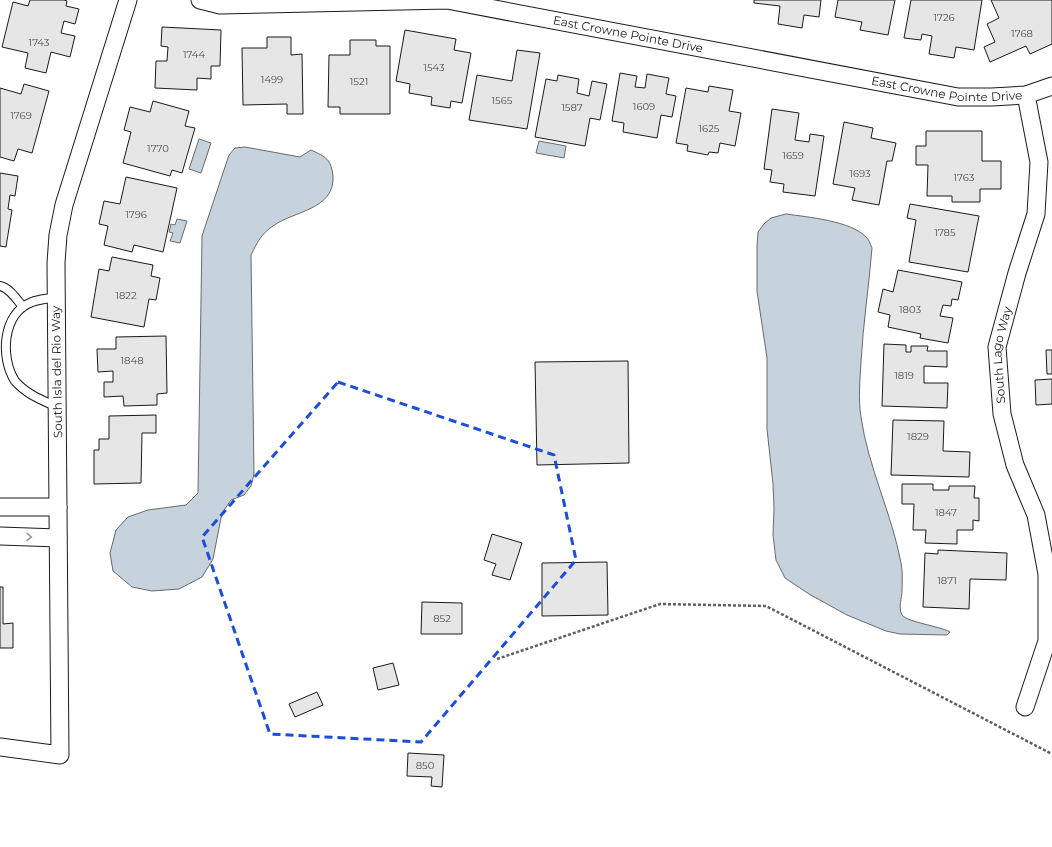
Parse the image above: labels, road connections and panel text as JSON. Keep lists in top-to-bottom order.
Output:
{
  "streets": {
    "street": ["East Crowne Pointe Drive", "South Lago Way", "South Isla del Rio Way"]
  },
  "crossings": [
    ["East Crowne Pointe Drive", "South Lago Way"]
  ],
  "house_numbers": [
    "1726",
    "1768",
    "1743",
    "1744",
    "1543",
    "1499",
    "1521",
    "1565",
    "1609",
    "1587",
    "1769",
    "1625",
    "1770",
    "1659",
    "1693",
    "1763",
    "1796",
    "1785",
    "1822",
    "1803",
    "1848",
    "1819",
    "1829",
    "1847",
    "1871",
    "852",
    "850"
  ]
}
